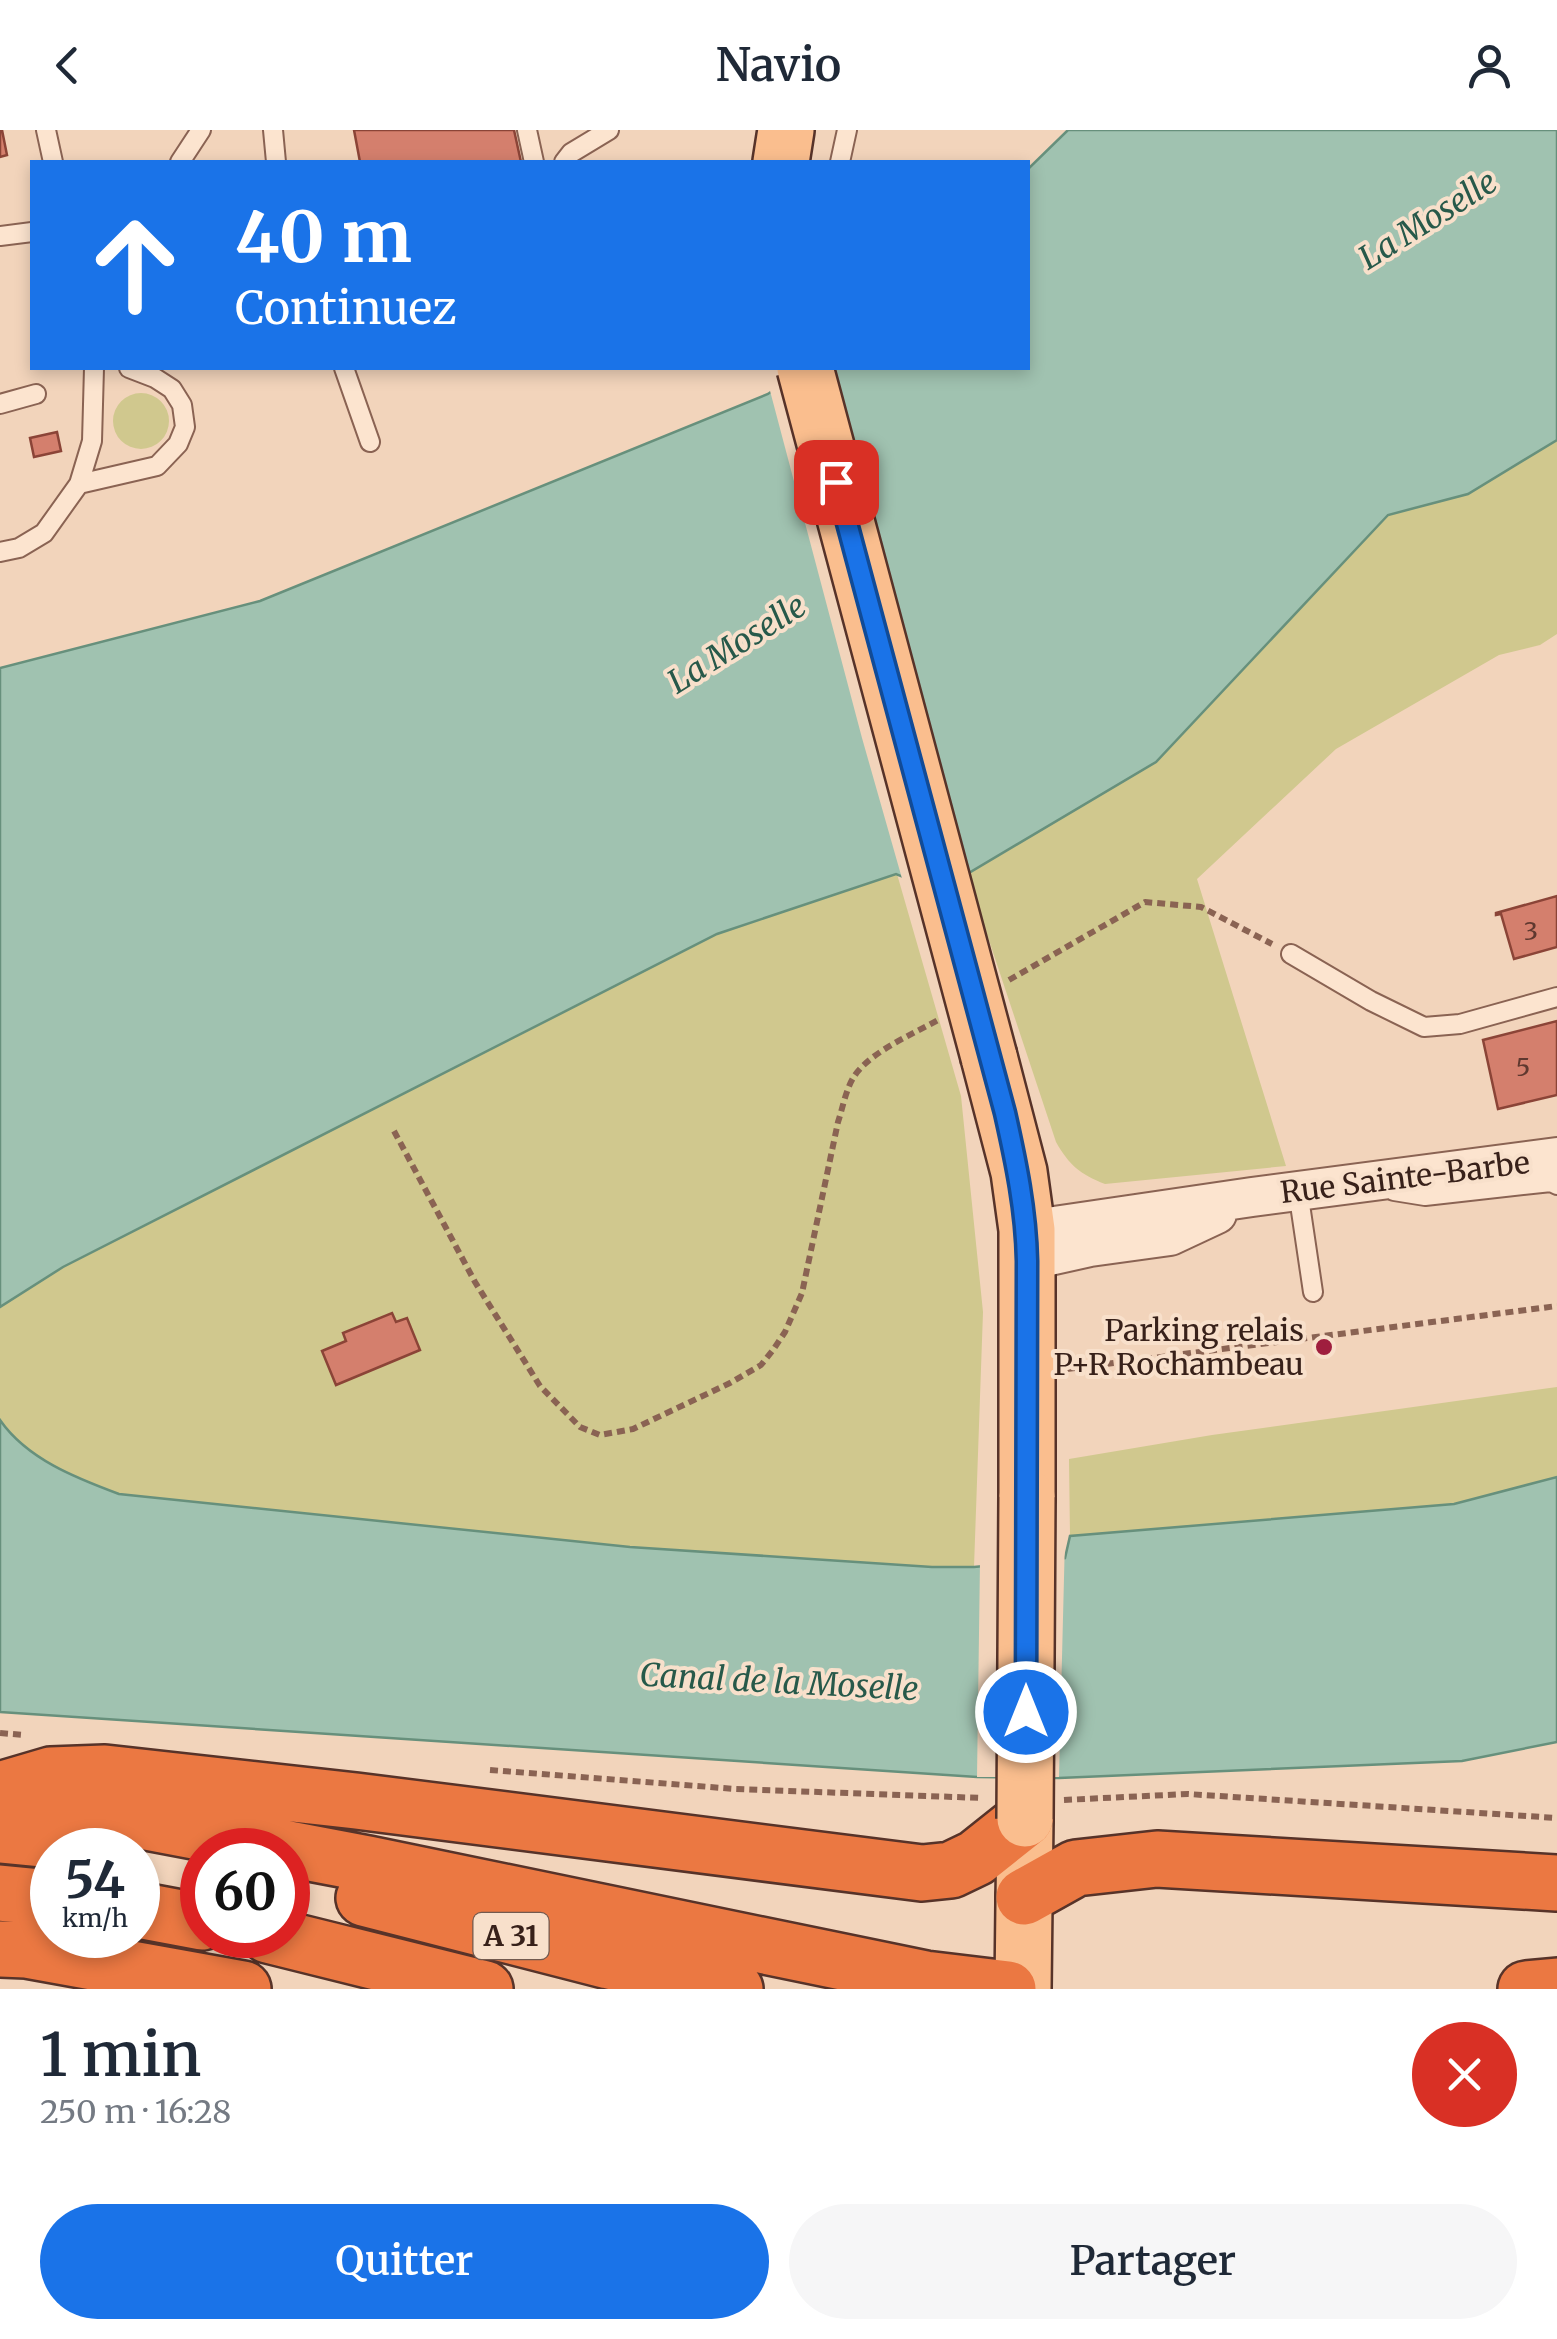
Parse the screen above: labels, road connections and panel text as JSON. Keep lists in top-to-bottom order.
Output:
{
  "streets": {
    "highway": ["A 31"],
    "street": ["Rue Sainte-Barbe"]
  },
  "water": ["La Moselle", "Canal de la Moselle"],
  "places": ["Parking relais P+R Rochambeau"],
  "house_numbers": ["3", "5"],
  "page": {
    "header": "Navio",
    "turn": ["40 m", "Continuez"],
    "speed": "54 km/h",
    "limit": "60",
    "heading": ["1 min", "250 m · 16:28"],
    "buttons": ["Quitter", "Partager"]
  }
}
